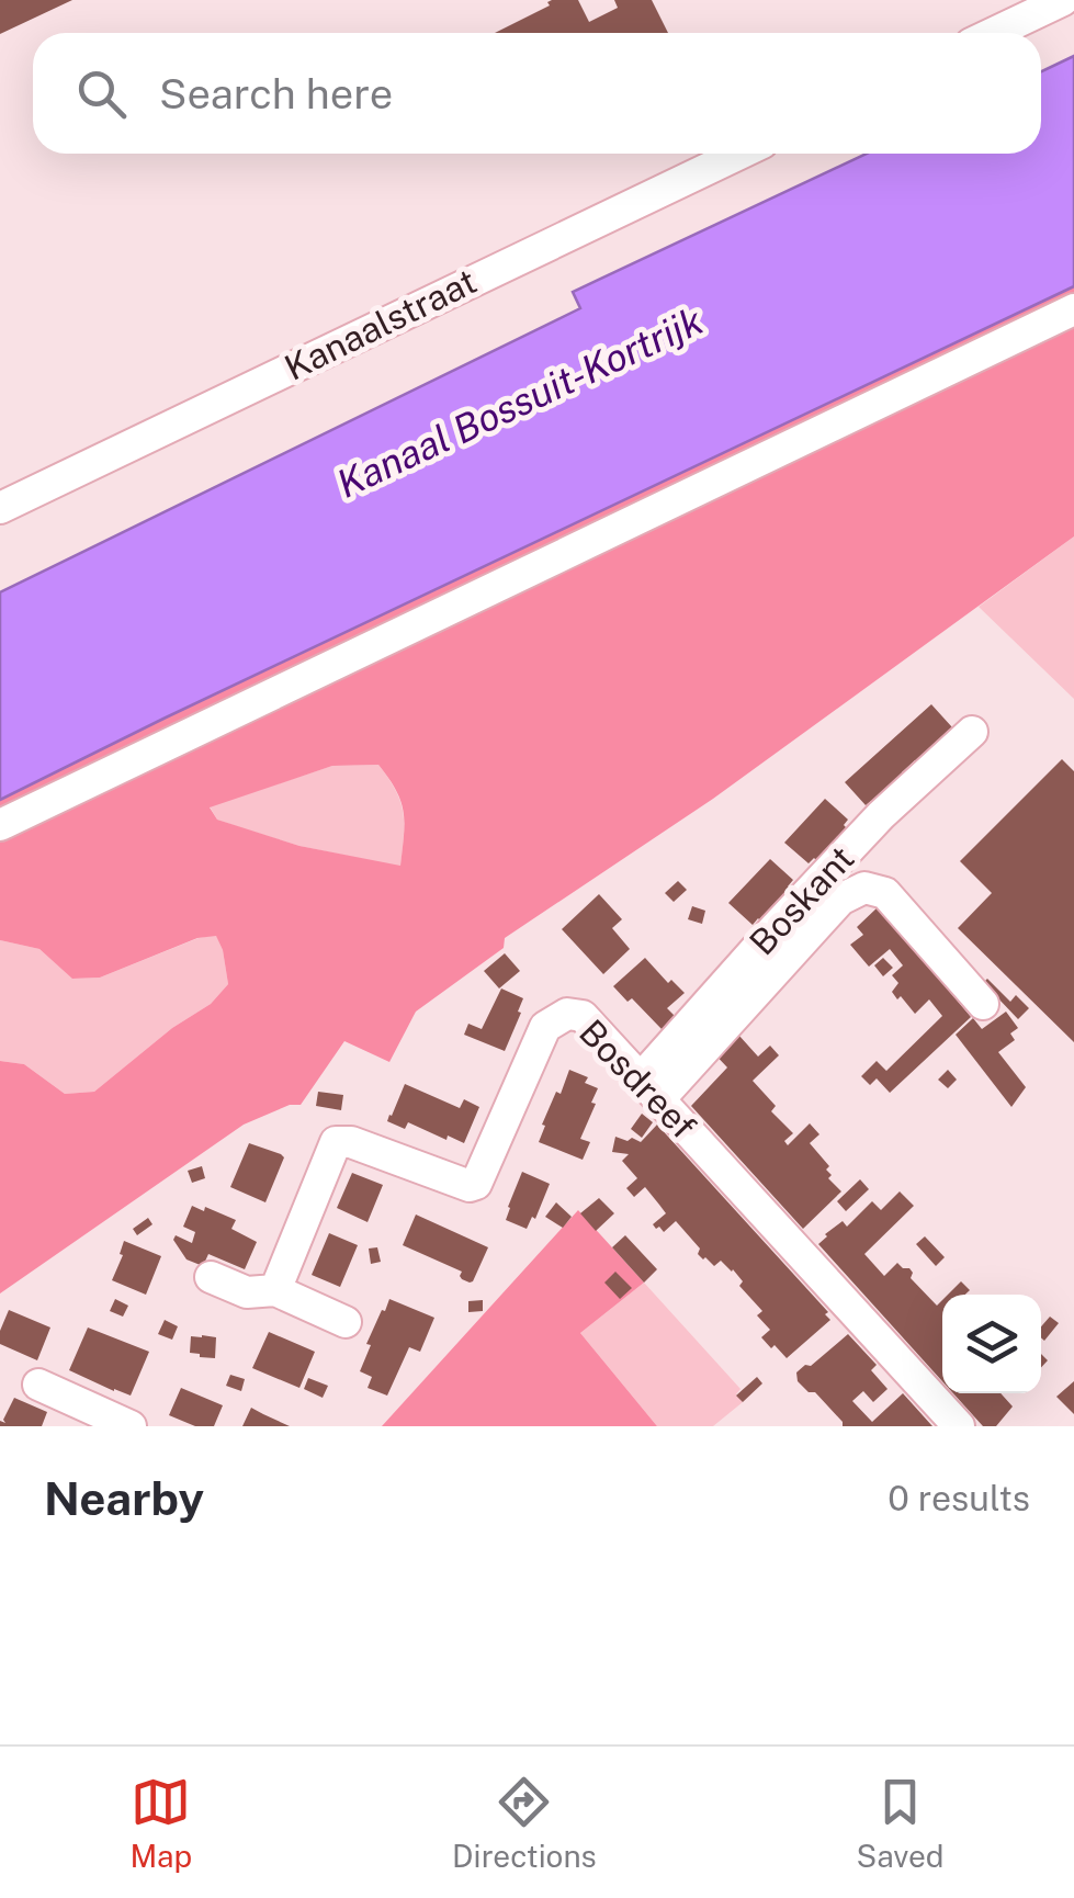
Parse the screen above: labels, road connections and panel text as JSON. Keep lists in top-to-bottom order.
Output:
{
  "streets": {
    "street": ["Kanaalstraat", "Boskant", "Bosdreef"]
  },
  "crossings": [
    ["Boskant", "Bosdreef"]
  ],
  "water": ["Kanaal Bossuit-Kortrijk"],
  "page": {
    "search": "Search here",
    "heading": ["Nearby", "0 results"],
    "nav": ["Map", "Directions", "Saved"]
  }
}
